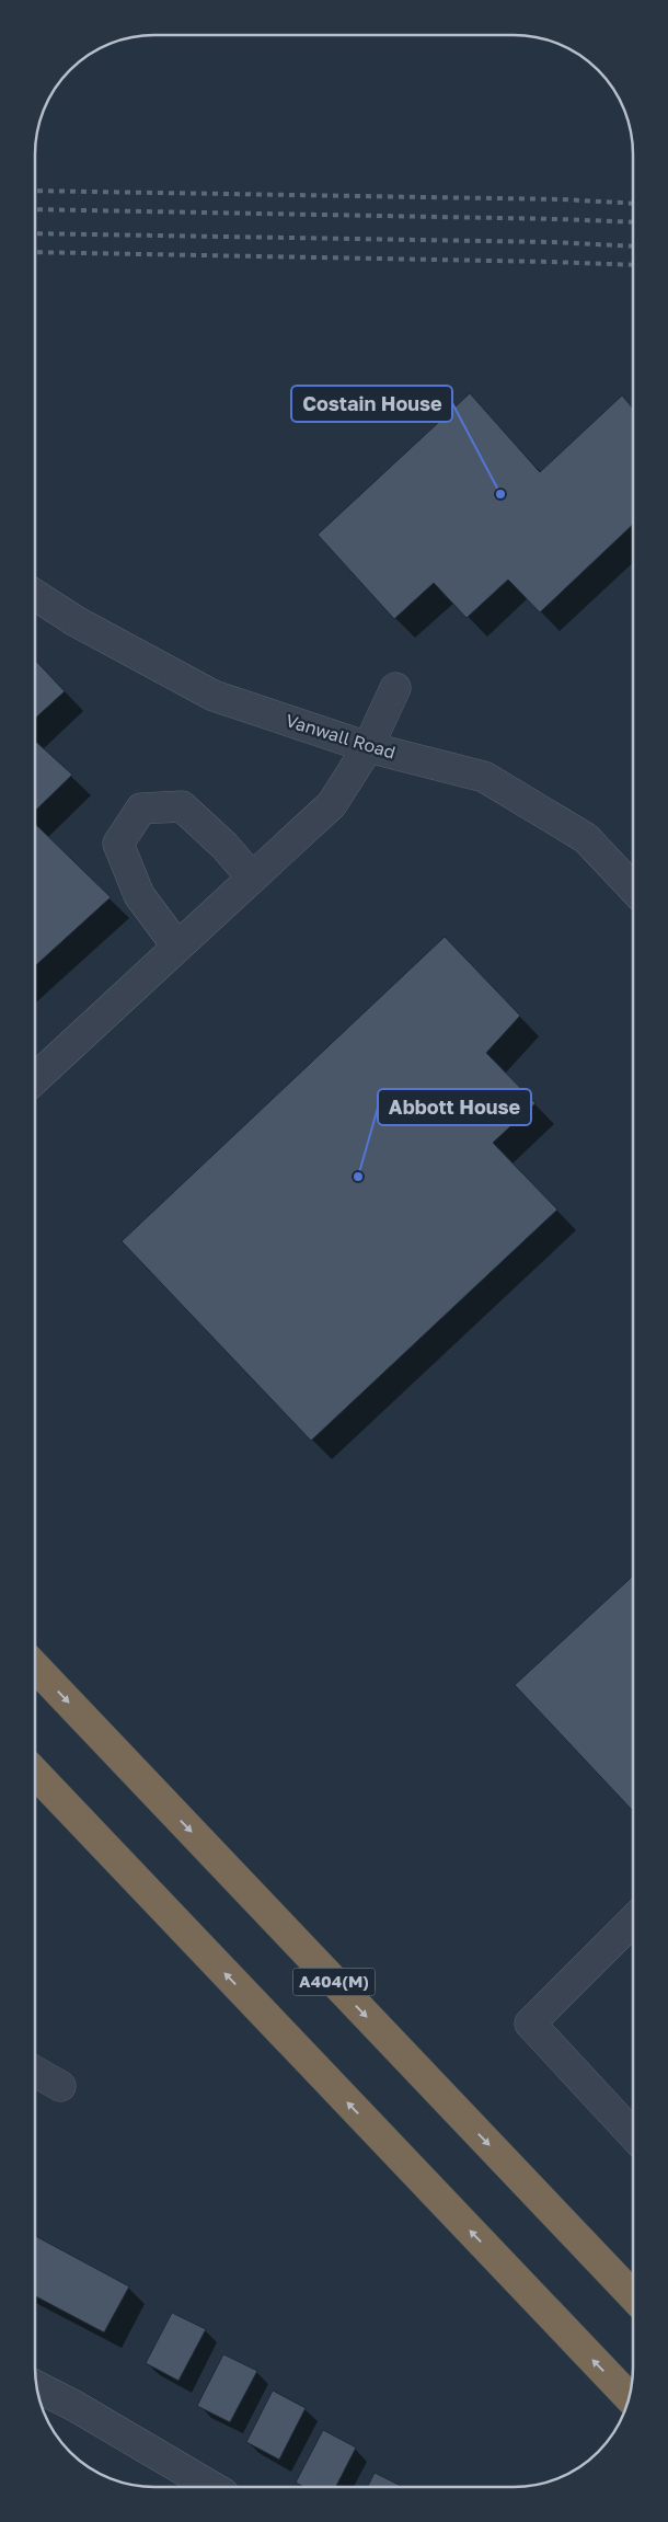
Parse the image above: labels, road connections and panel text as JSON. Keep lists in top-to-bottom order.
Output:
{
  "streets": {
    "highway": ["A404(M)"],
    "street": ["Vanwall Road"]
  },
  "places": ["Costain House", "Abbott House"]
}
